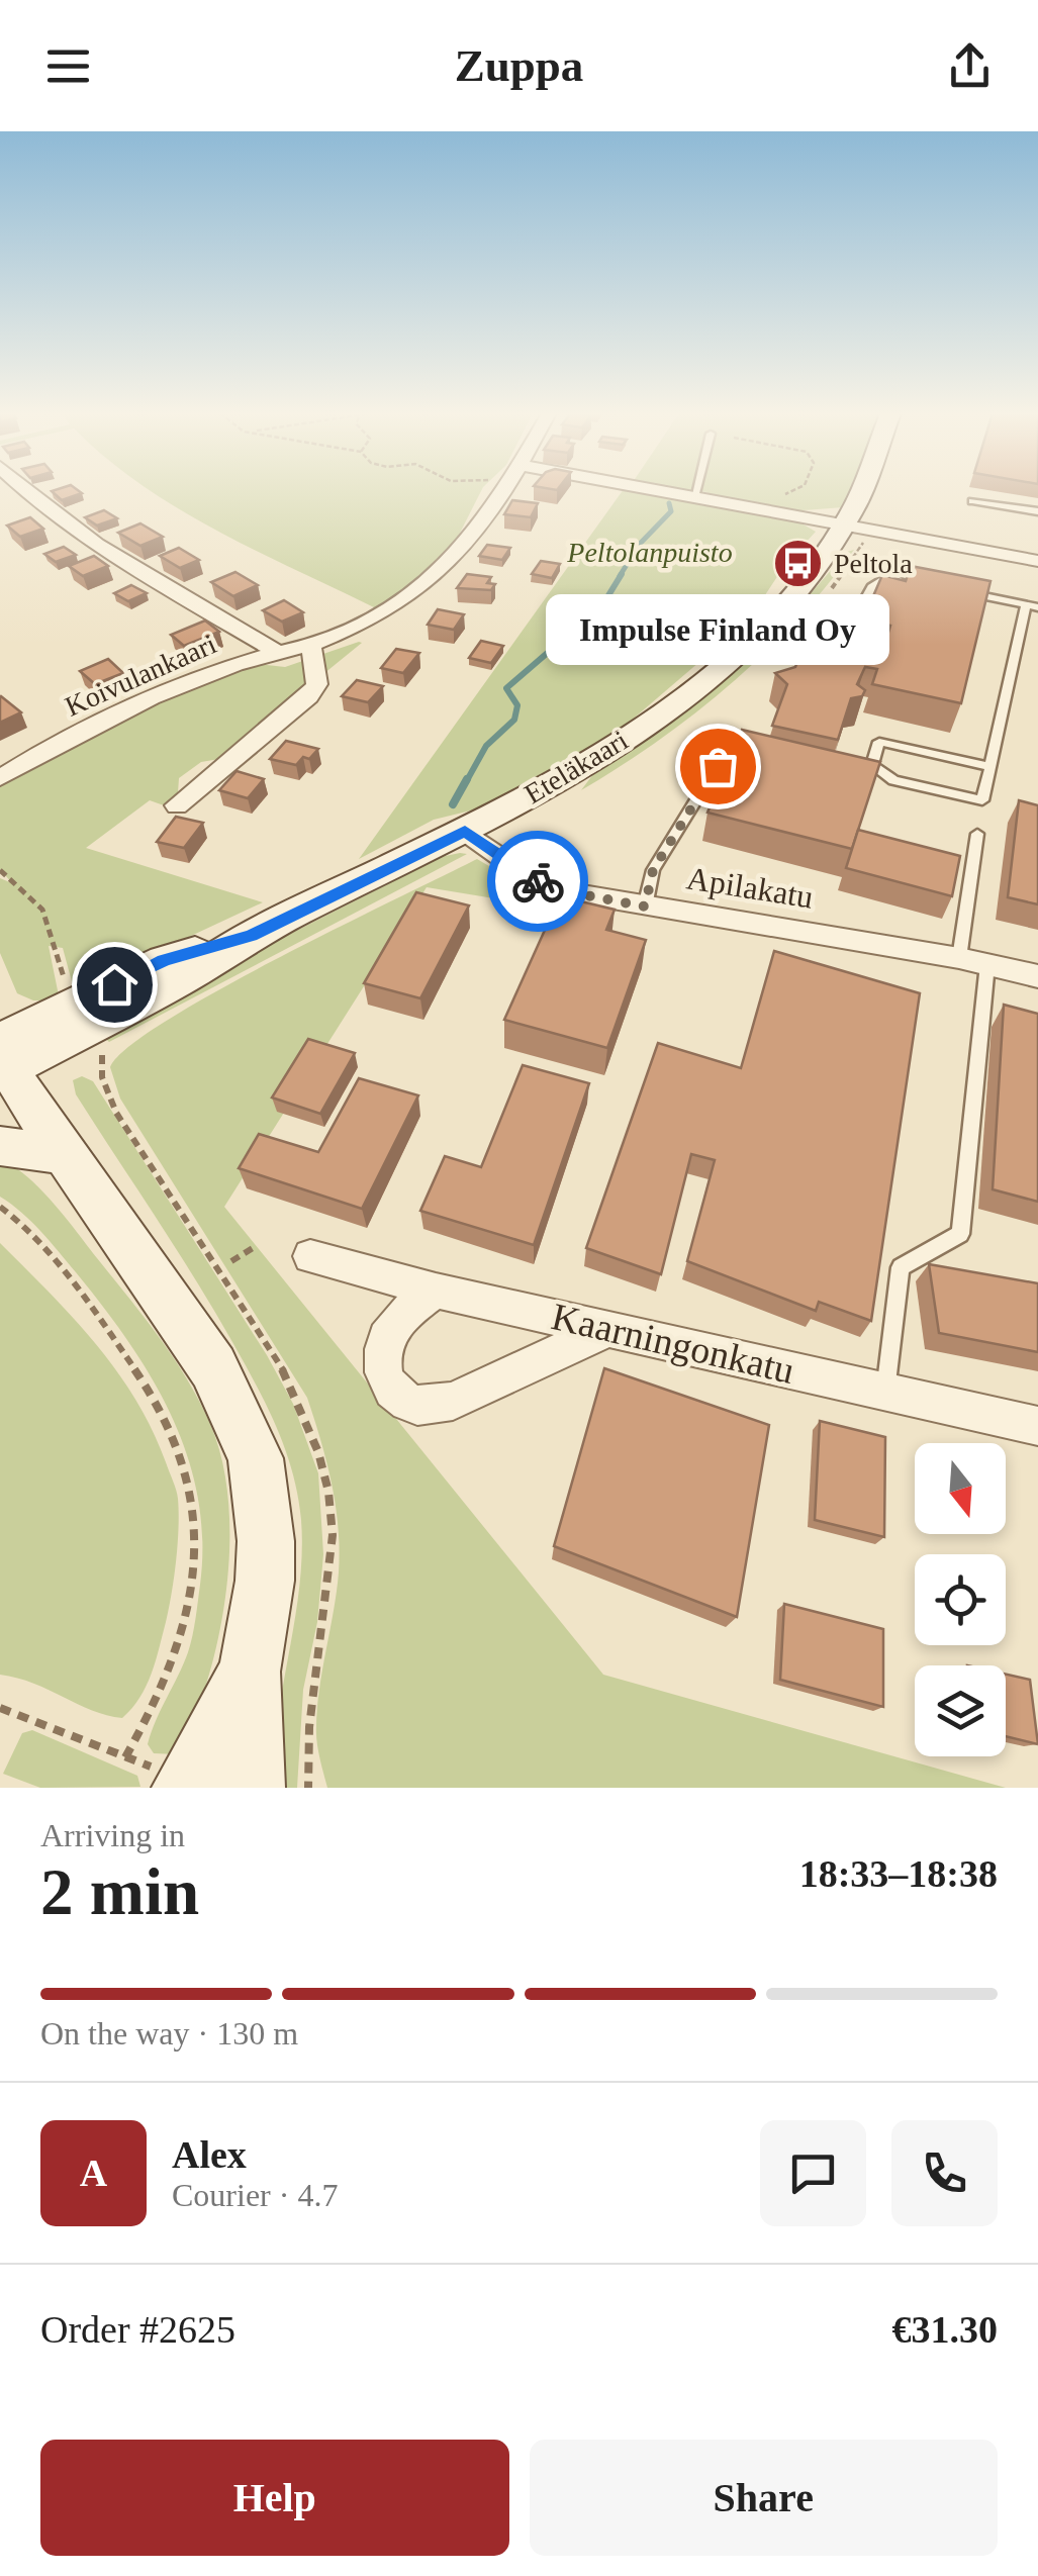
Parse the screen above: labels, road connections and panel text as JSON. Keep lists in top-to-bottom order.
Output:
{
  "streets": {
    "main road": ["Eteläkaari"],
    "street": ["Koivulankaari", "Apilakatu", "Kaarningonkatu"]
  },
  "crossings": [
    ["Eteläkaari", "Apilakatu"]
  ],
  "parks": ["Peltolanpuisto"],
  "places": {
    "bus stop": ["Peltola"],
    "other": ["Impulse Finland Oy"]
  },
  "north": "bottom",
  "page": {
    "header": "Zuppa",
    "bubble": "Impulse Finland Oy",
    "heading": ["2 min", "Arriving in", "18:33–18:38"],
    "panel": [
      "Alex",
      "Courier · 4.7",
      "Order #2625",
      "€31.30"
    ],
    "bar": "On the way · 130 m",
    "round": "A",
    "buttons": ["Help", "Share"]
  }
}
